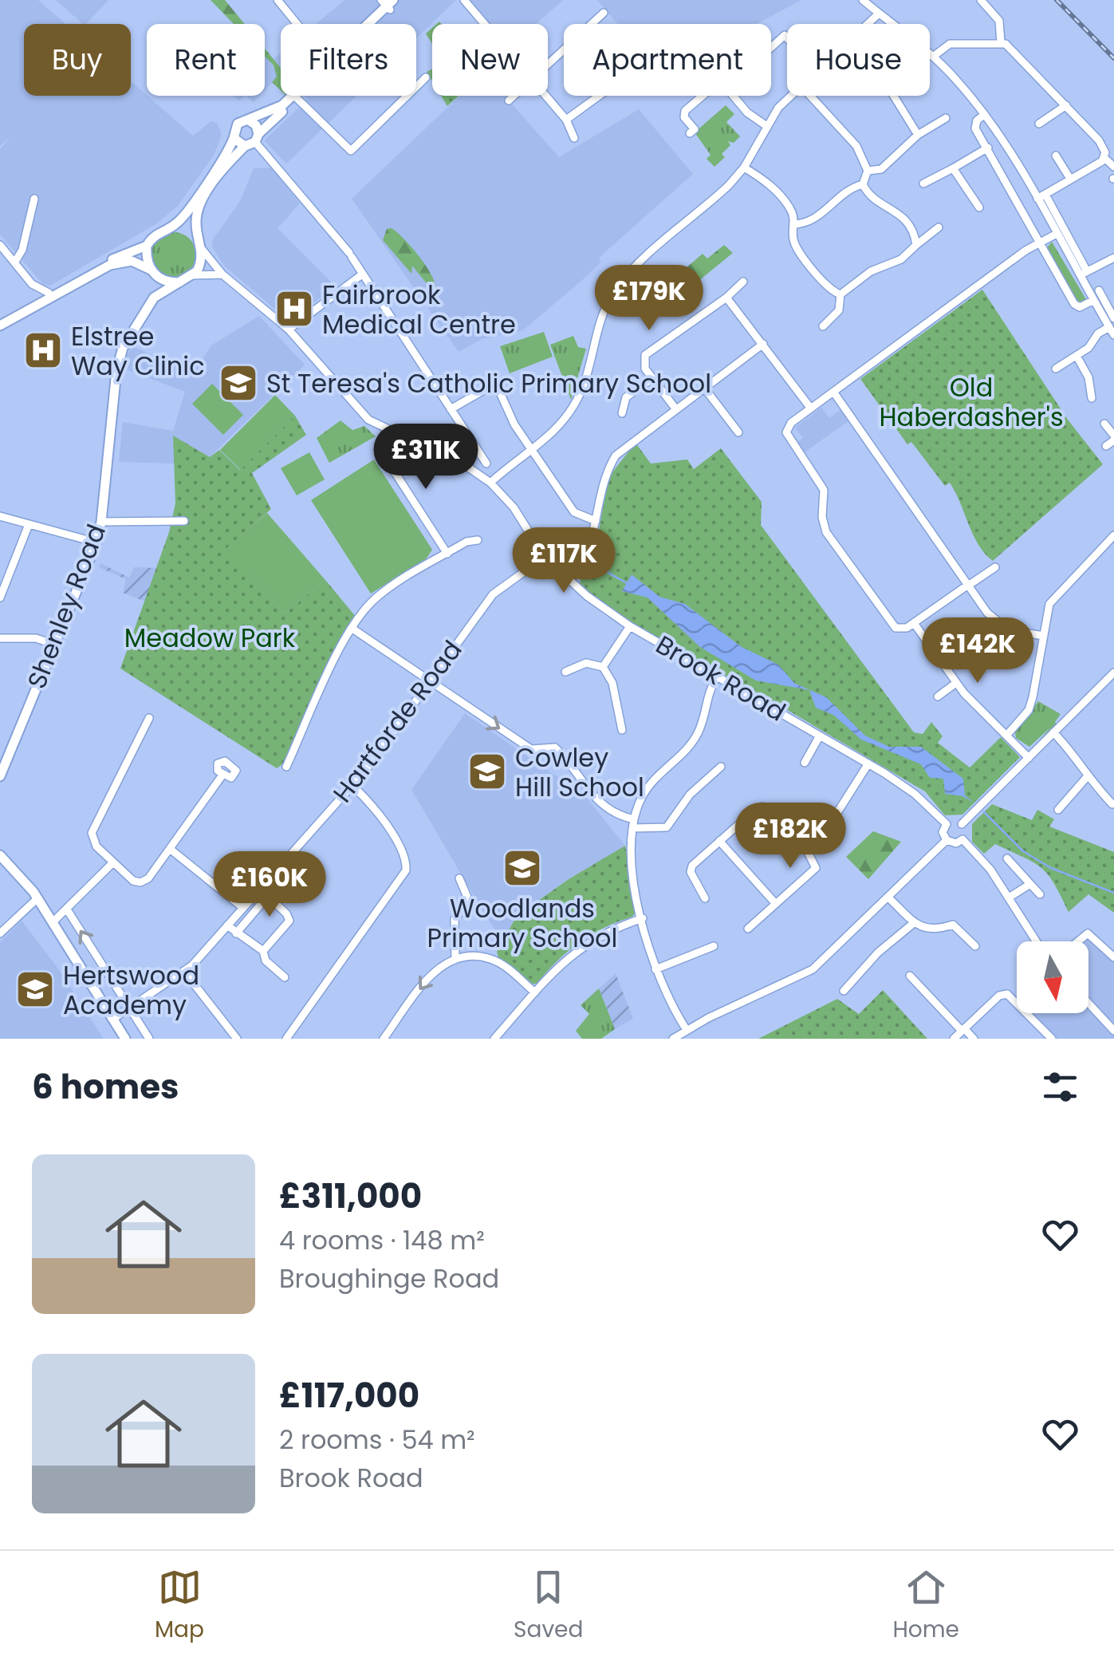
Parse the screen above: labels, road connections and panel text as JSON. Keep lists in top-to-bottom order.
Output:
{
  "streets": {
    "main road": ["Shenley Road"],
    "street": ["Brook Road", "Hartforde Road"]
  },
  "crossings": [
    ["Shenley Road", "Brook Road"],
    ["Brook Road", "Hartforde Road"]
  ],
  "parks": ["Old Haberdasher's", "Meadow Park"],
  "places": {
    "hospital": ["Fairbrook Medical Centre", "Elstree Way Clinic"],
    "school or university": [
      "St Teresa's Catholic Primary School",
      "Cowley Hill School",
      "Woodlands Primary School",
      "Hertswood Academy"
    ]
  },
  "north": "bottom",
  "page": {
    "chip": [
      "Buy",
      "Rent",
      "Filters",
      "New",
      "Apartment",
      "House"
    ],
    "price": [
      "£179K",
      "£311K",
      "£117K",
      "£142K",
      "£182K",
      "£160K"
    ],
    "heading": "6 homes",
    "list": [
      {
        "name": "£311,000",
        "note": "4 rooms · 148 m² · Broughinge Road"
      },
      {
        "name": "£117,000",
        "note": "2 rooms · 54 m² · Brook Road"
      }
    ],
    "tabs": ["Map", "Saved", "Home"]
  }
}
